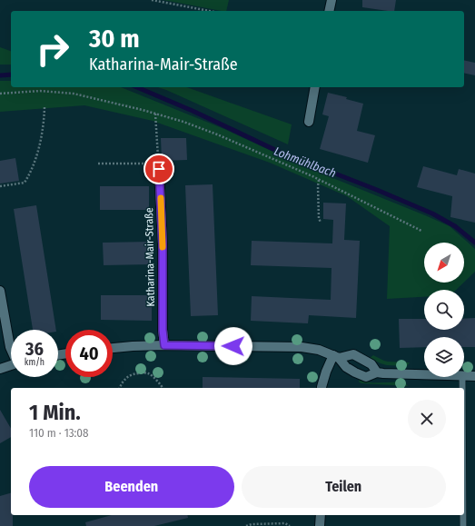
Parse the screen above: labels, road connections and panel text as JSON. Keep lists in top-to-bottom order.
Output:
{
  "streets": {
    "street": ["Katharina-Mair-Straße"]
  },
  "water": ["Lohmühlbach"],
  "north": "bottom left",
  "page": {
    "turn": ["30 m", "Katharina-Mair-Straße"],
    "speed": "36 km/h",
    "limit": "40",
    "heading": ["1 Min.", "110 m · 13:08"],
    "buttons": ["Beenden", "Teilen"]
  }
}
